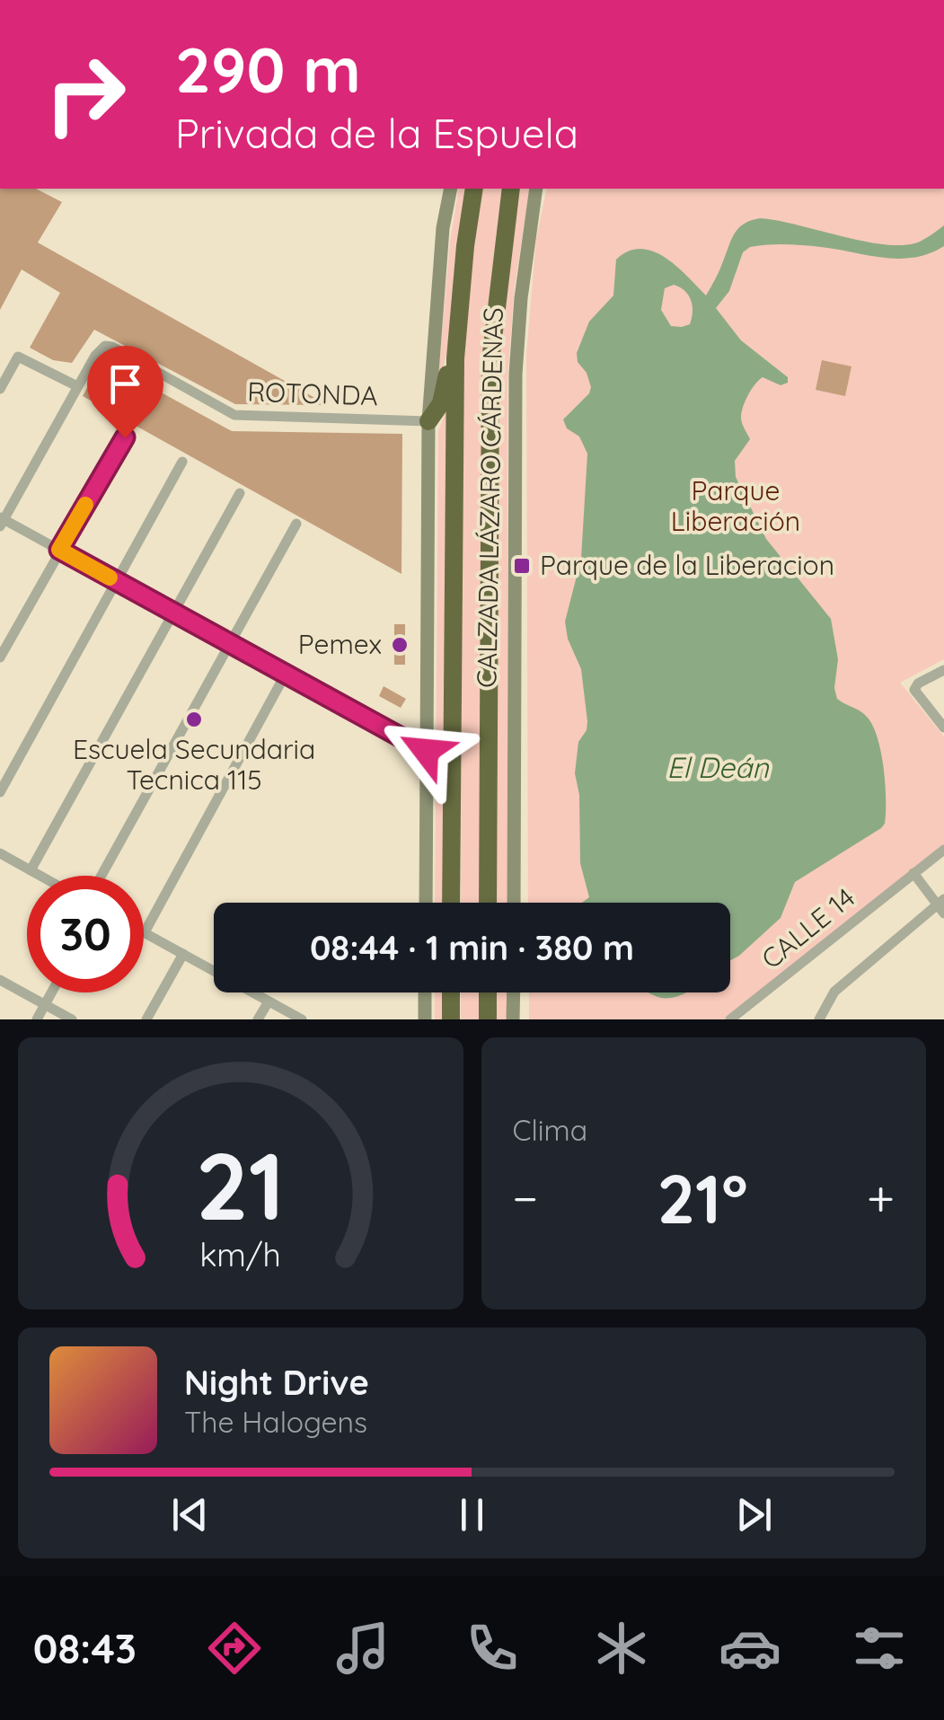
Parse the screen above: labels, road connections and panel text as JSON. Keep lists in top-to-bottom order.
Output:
{
  "streets": {
    "highway": ["CALZADA LÁZARO CÁRDENAS"],
    "street": ["ROTONDA", "CALLE 14"]
  },
  "water": ["El Deán"],
  "parks": ["Parque Liberación"],
  "places": {
    "transit": ["Parque de la Liberacion"],
    "other": ["Pemex", "Escuela Secundaria Tecnica 115"]
  },
  "page": {
    "turn": ["290 m", "Privada de la Espuela"],
    "limit": "30",
    "trip": "08:44 · 1 min · 380 m",
    "tile": "Clima",
    "heat": ["−", "21°", "+"],
    "song": ["Night Drive", "The Halogens"],
    "tabs": "08:43",
    "gauge": ["21", "km/h"]
  }
}
